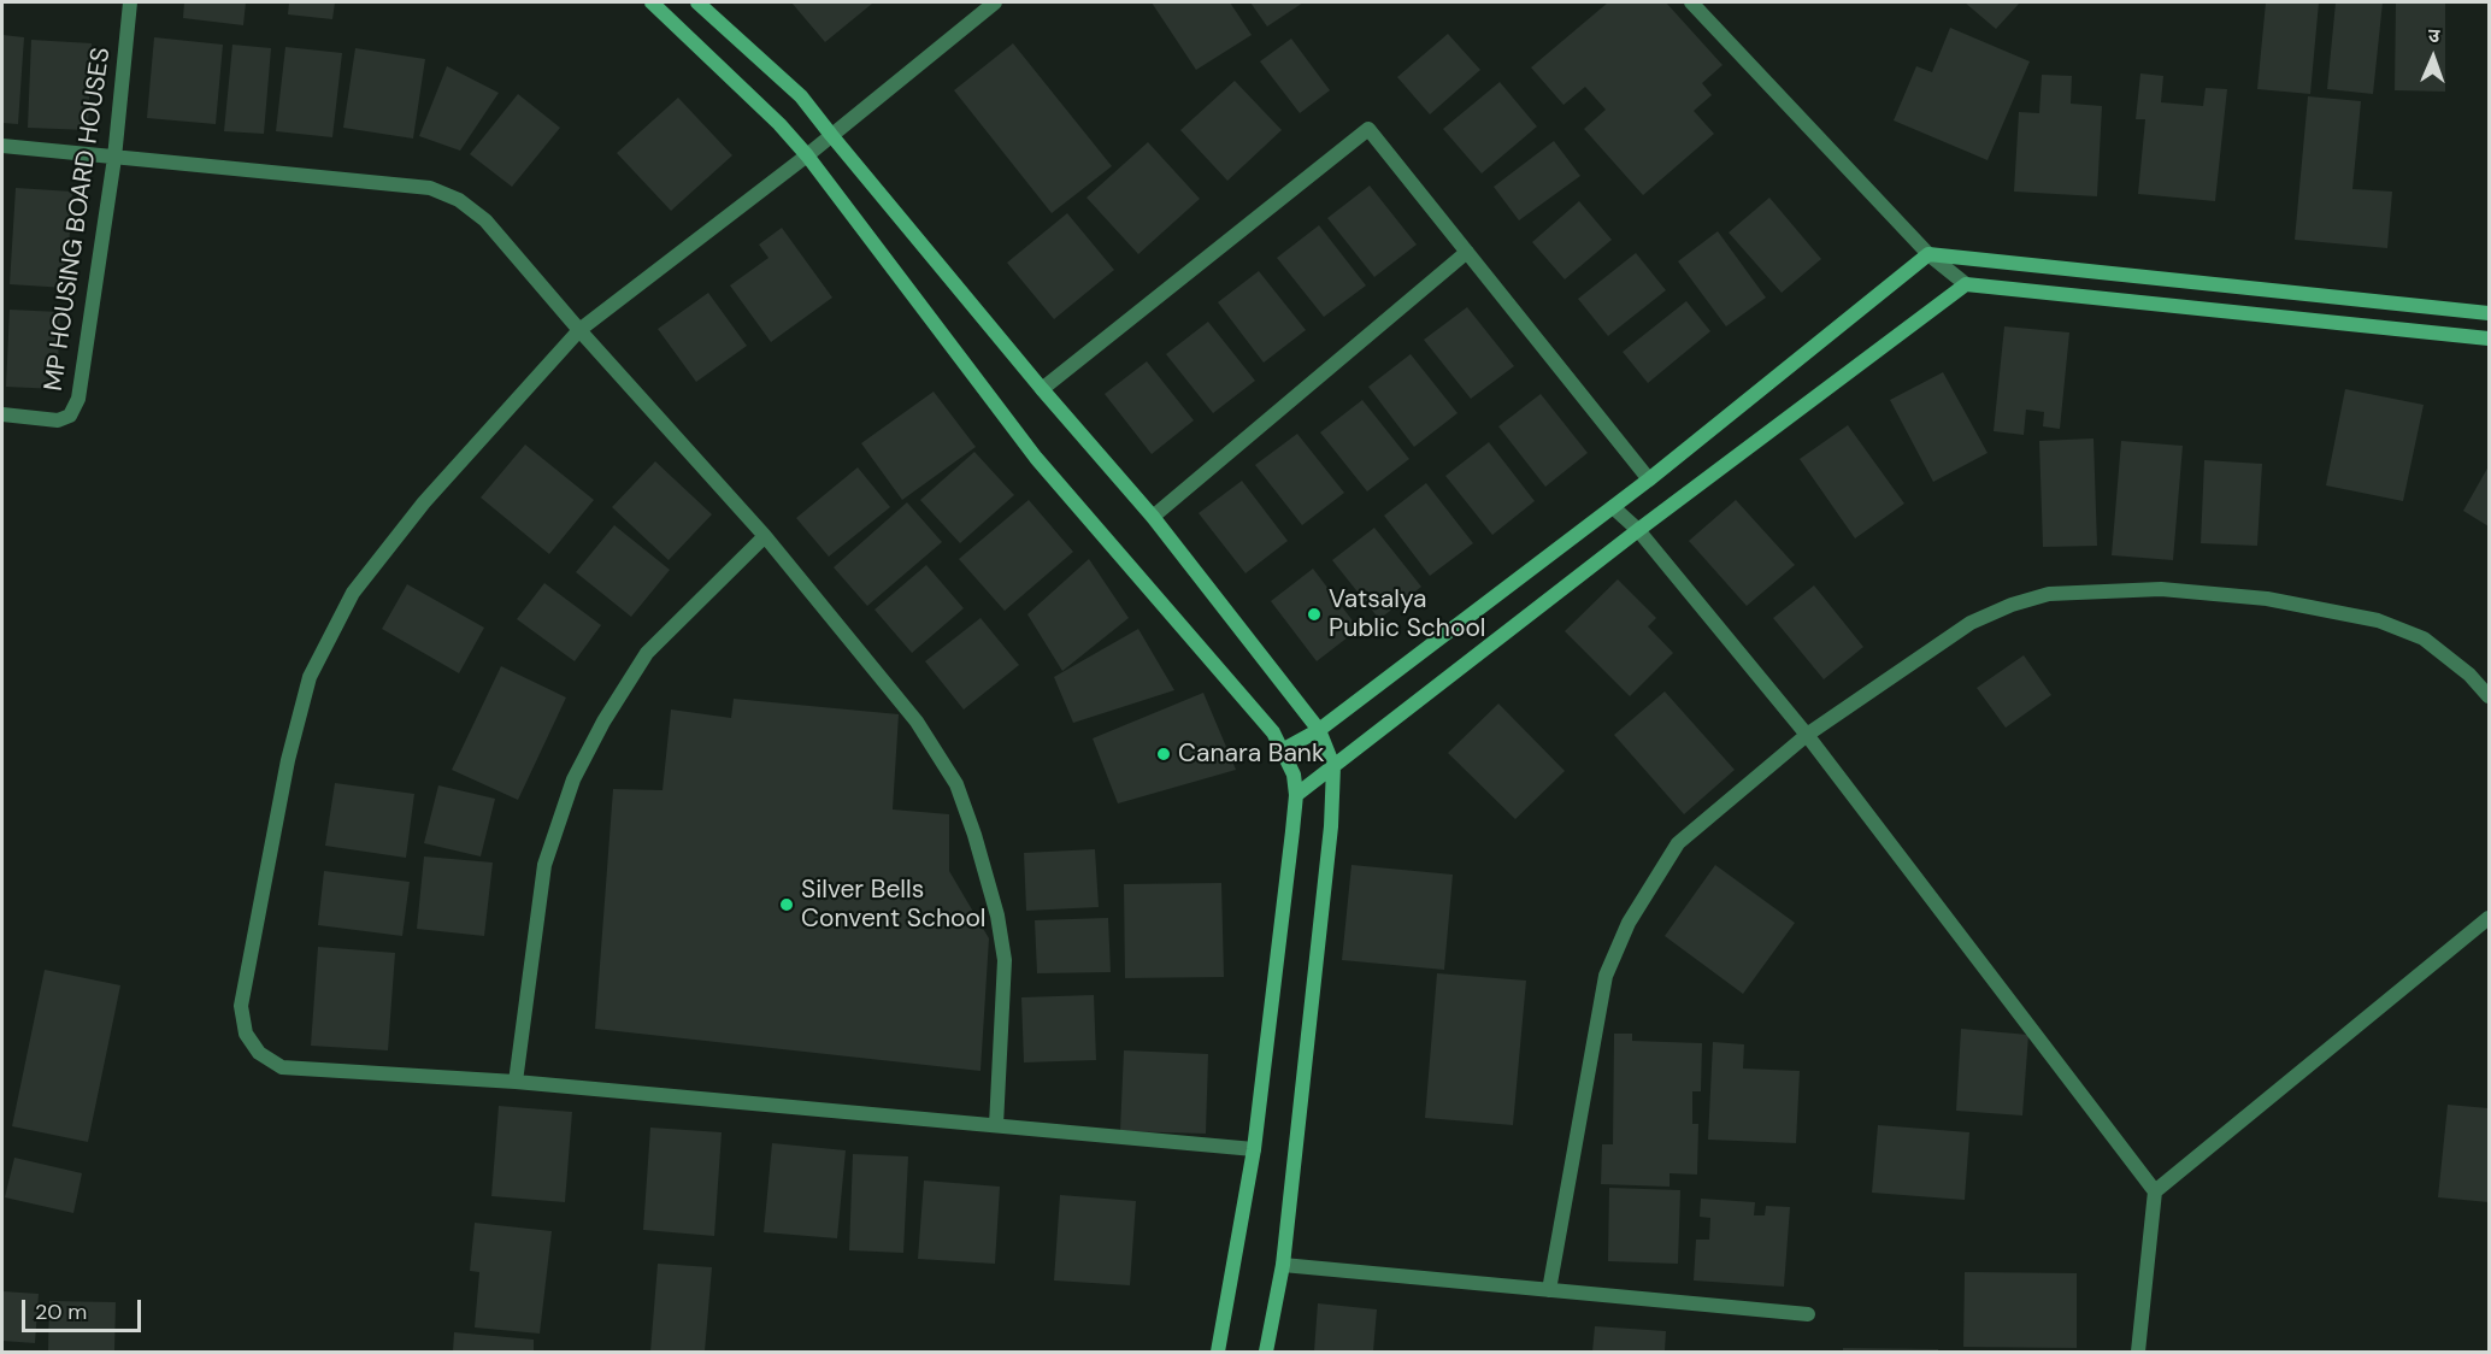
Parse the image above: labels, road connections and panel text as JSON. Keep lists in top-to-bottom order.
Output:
{
  "streets": {
    "street": ["MP HOUSING BOARD HOUSES"]
  },
  "places": ["Vatsalya Public School", "Canara Bank", "Silver Bells Convent School"],
  "scale_bar": "20 m",
  "north": "top"
}
